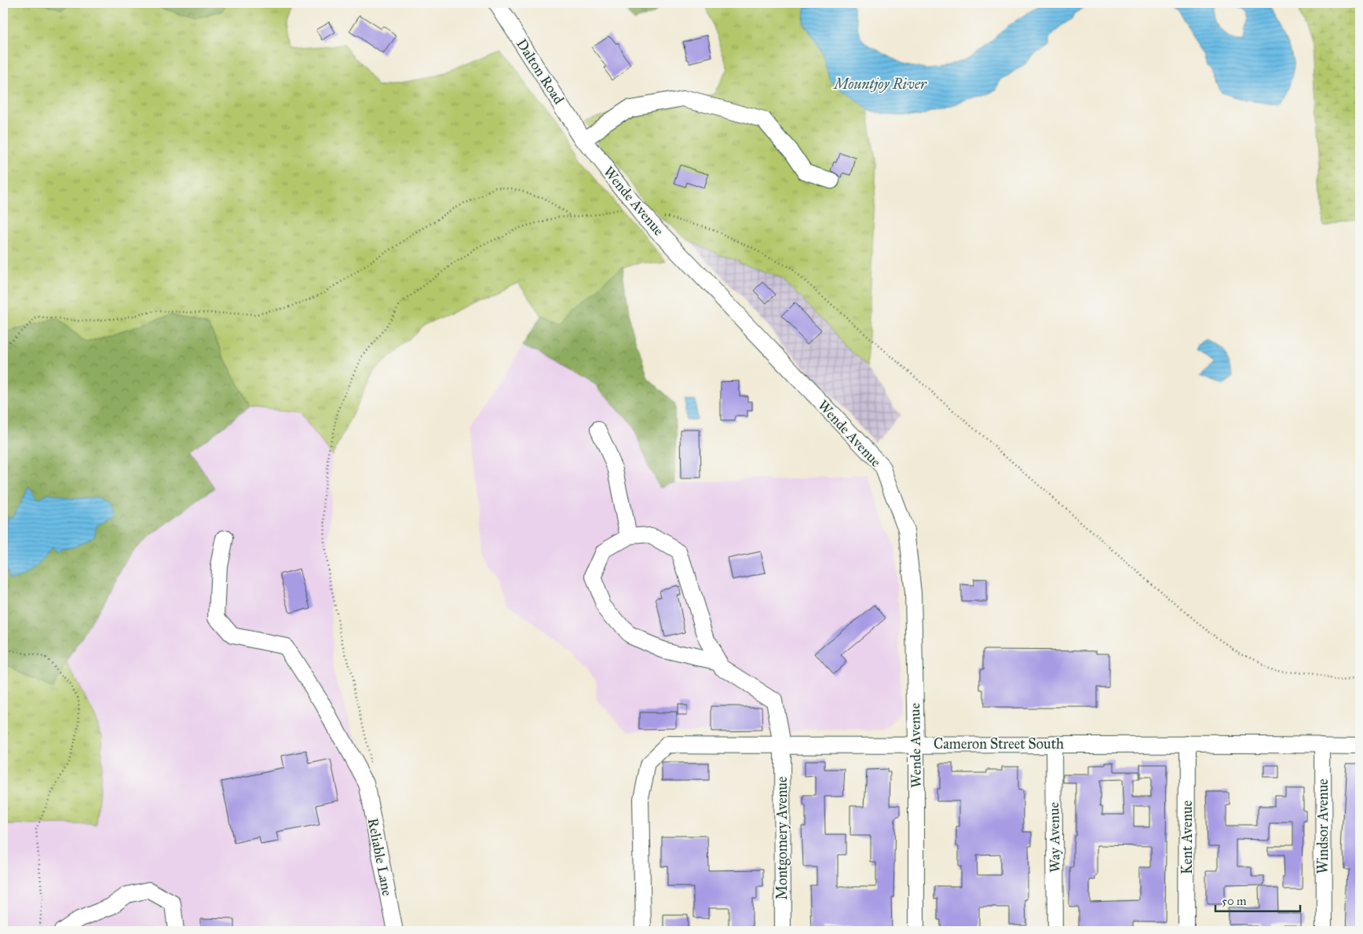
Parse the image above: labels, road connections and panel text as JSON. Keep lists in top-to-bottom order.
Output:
{
  "streets": {
    "street": [
      "Dalton Road",
      "Wende Avenue",
      "Cameron Street South",
      "Windsor Avenue",
      "Way Avenue",
      "Kent Avenue",
      "Montgomery Avenue",
      "Reliable Lane"
    ]
  },
  "crossings": [
    ["Dalton Road", "Wende Avenue"],
    ["Wende Avenue", "Cameron Street South"],
    ["Cameron Street South", "Windsor Avenue"],
    ["Cameron Street South", "Way Avenue"],
    ["Cameron Street South", "Kent Avenue"],
    ["Cameron Street South", "Montgomery Avenue"]
  ],
  "water": ["Mountjoy River"],
  "scale_bar": "50 m"
}
